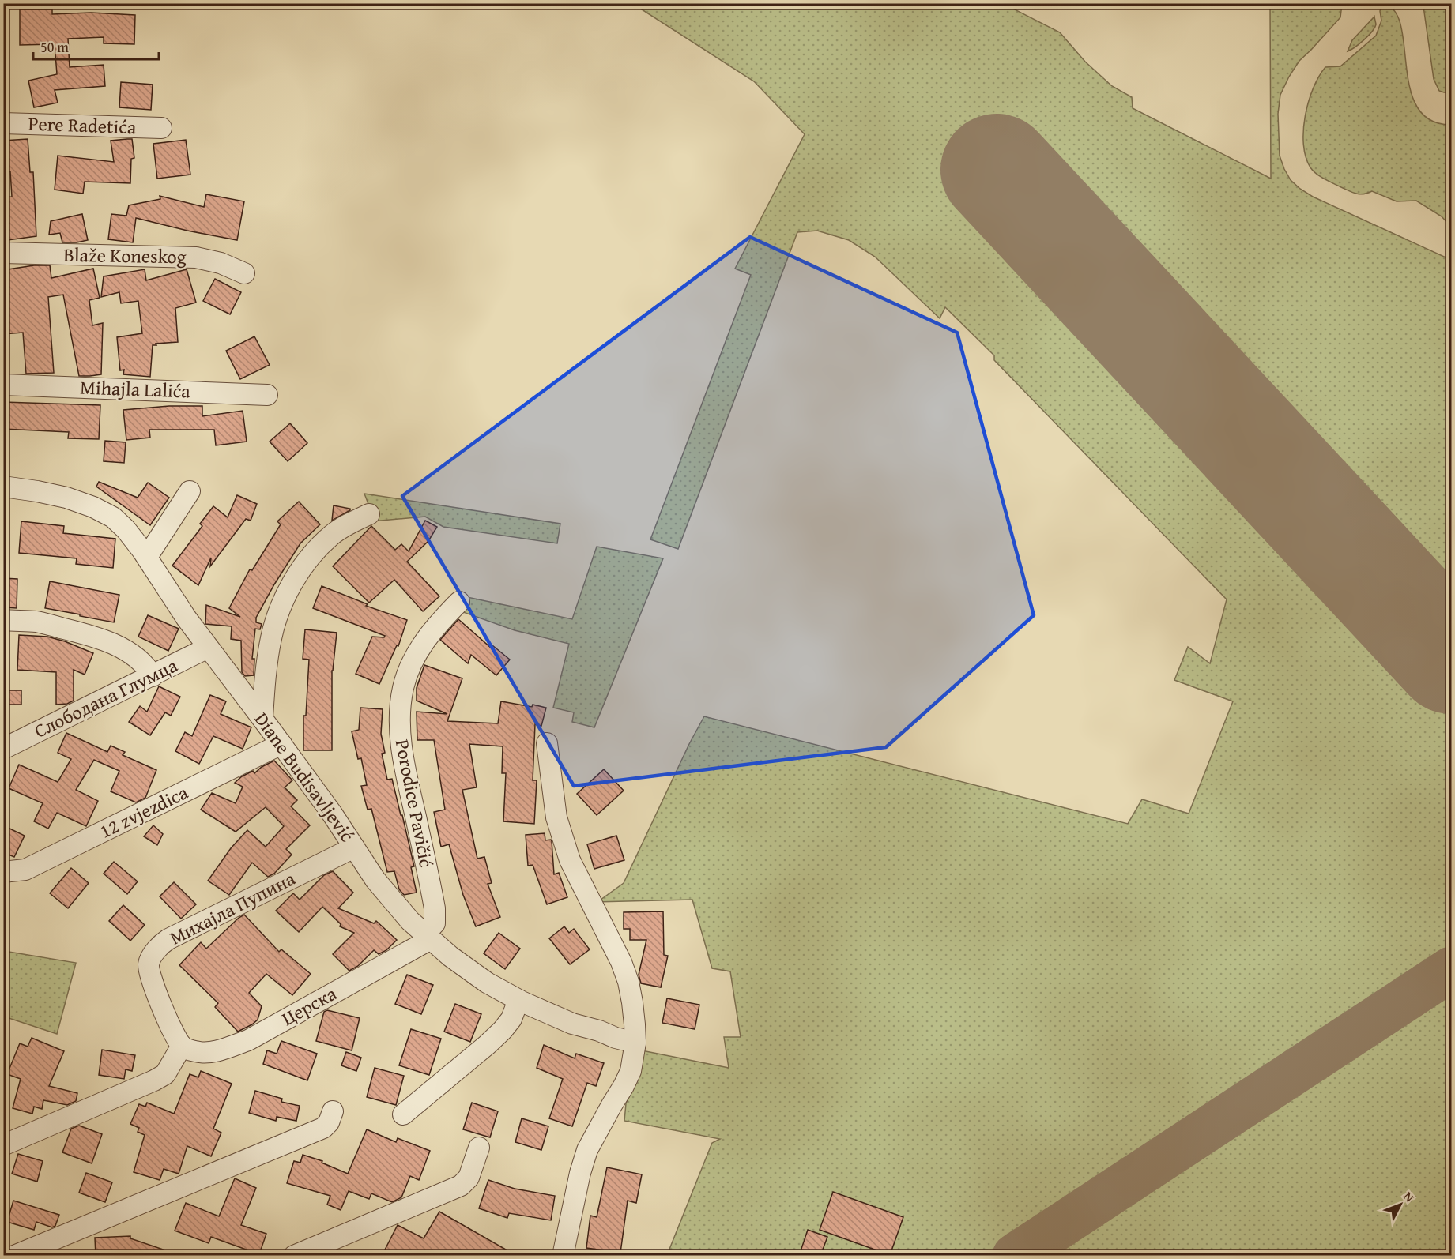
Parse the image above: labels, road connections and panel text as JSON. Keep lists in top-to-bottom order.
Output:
{
  "streets": {
    "street": [
      "Pere Radetića",
      "Blaže Koneskog",
      "Mihajla Lalića",
      "Слободана Глумца",
      "Diane Budisavljević",
      "Porodice Pavičić",
      "12 zvjezdica",
      "Михајла Пупина",
      "Церска"
    ]
  },
  "crossings": [
    ["Слободана Глумца", "Diane Budisavljević"],
    ["Diane Budisavljević", "Porodice Pavičić"],
    ["Diane Budisavljević", "12 zvjezdica"],
    ["Diane Budisavljević", "Михајла Пупина"],
    ["Diane Budisavljević", "Церска"],
    ["Porodice Pavičić", "Церска"],
    ["Михајла Пупина", "Церска"]
  ],
  "scale_bar": "50 m",
  "north": "top right"
}
